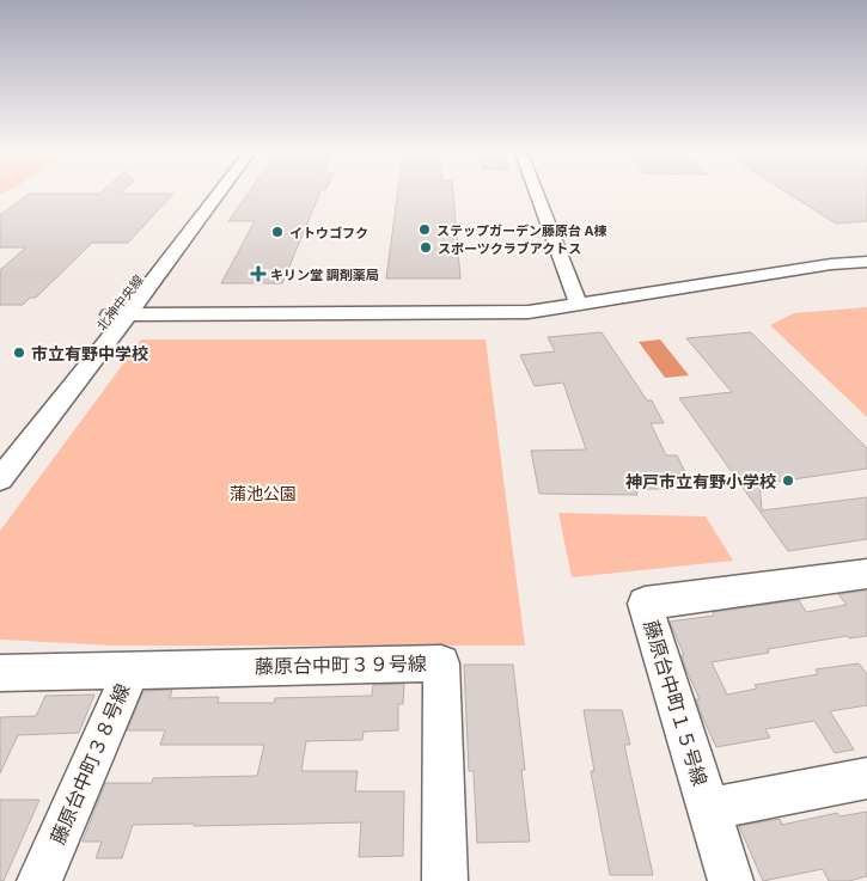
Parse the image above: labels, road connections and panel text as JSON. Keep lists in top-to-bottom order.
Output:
{
  "streets": {
    "street": [
      "北神中央線",
      "藤原台中町３９号線",
      "藤原台中町１５号線",
      "藤原台中町３８号線"
    ]
  },
  "crossings": [
    ["藤原台中町３９号線", "藤原台中町３８号線"]
  ],
  "parks": ["蒲池公園"],
  "places": {
    "other": [
      "ステップガーデン藤原台 A棟",
      "イトウゴフク",
      "スポーツクラブアクトス",
      "市立有野中学校",
      "神戸市立有野小学校"
    ],
    "health": ["キリン堂 調剤薬局"]
  }
}
